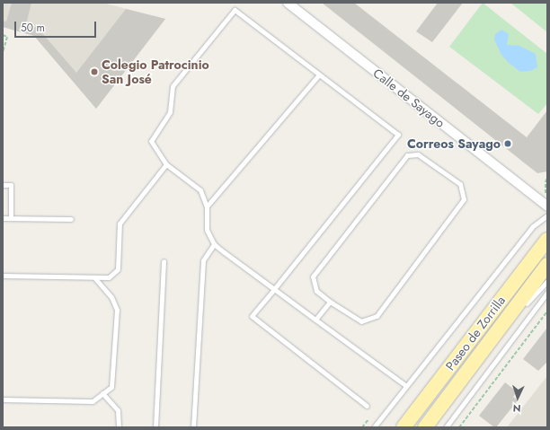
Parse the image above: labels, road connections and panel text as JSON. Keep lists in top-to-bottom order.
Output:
{
  "streets": {
    "main road": ["Paseo de Zorrilla"],
    "street": ["Calle de Sayago"]
  },
  "places": ["Colegio Patrocinio San José", "Correos Sayago"],
  "scale_bar": "50 m",
  "north": "bottom"
}
